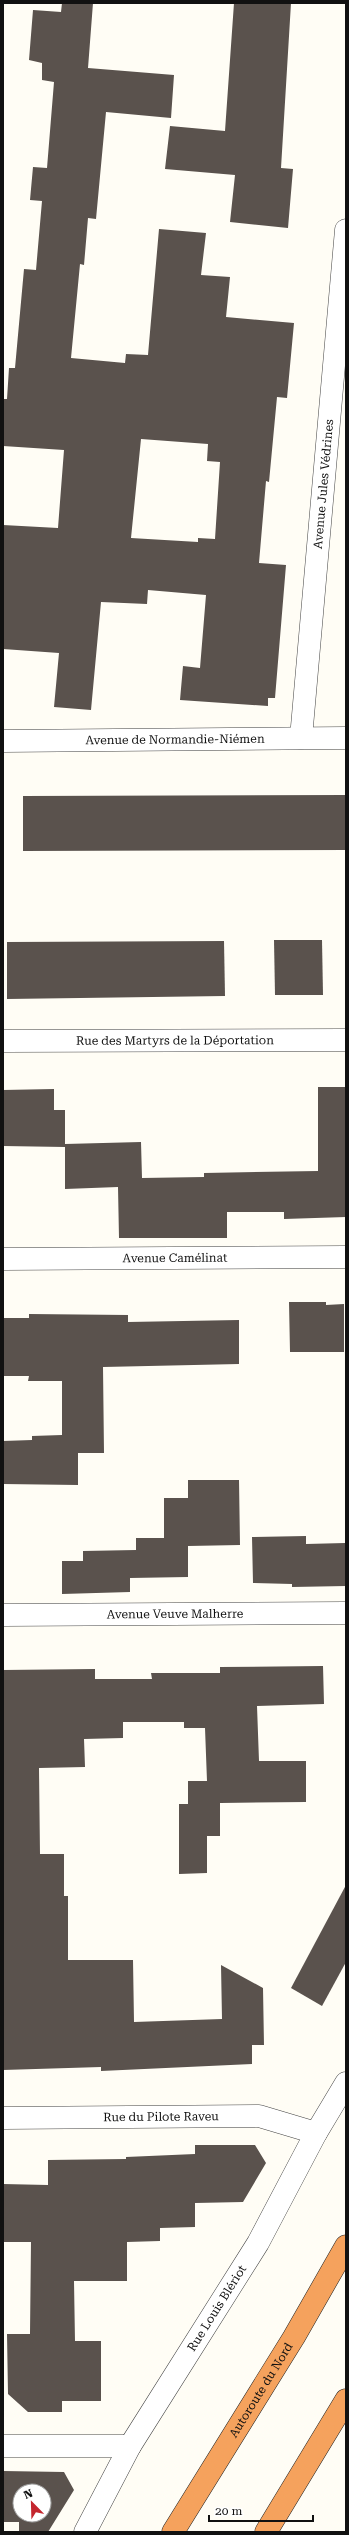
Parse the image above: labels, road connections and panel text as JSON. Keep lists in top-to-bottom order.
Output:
{
  "streets": {
    "highway": ["Autoroute du Nord"],
    "street": [
      "Avenue Jules Védrines",
      "Avenue de Normandie-Niémen",
      "Rue des Martyrs de la Déportation",
      "Avenue Camélinat",
      "Avenue Veuve Malherre",
      "Rue du Pilote Raveu",
      "Rue Louis Blériot"
    ]
  },
  "crossings": [
    ["Avenue Jules Védrines", "Avenue de Normandie-Niémen"],
    ["Rue du Pilote Raveu", "Rue Louis Blériot"]
  ],
  "scale_bar": "20 m",
  "north": "top left"
}
